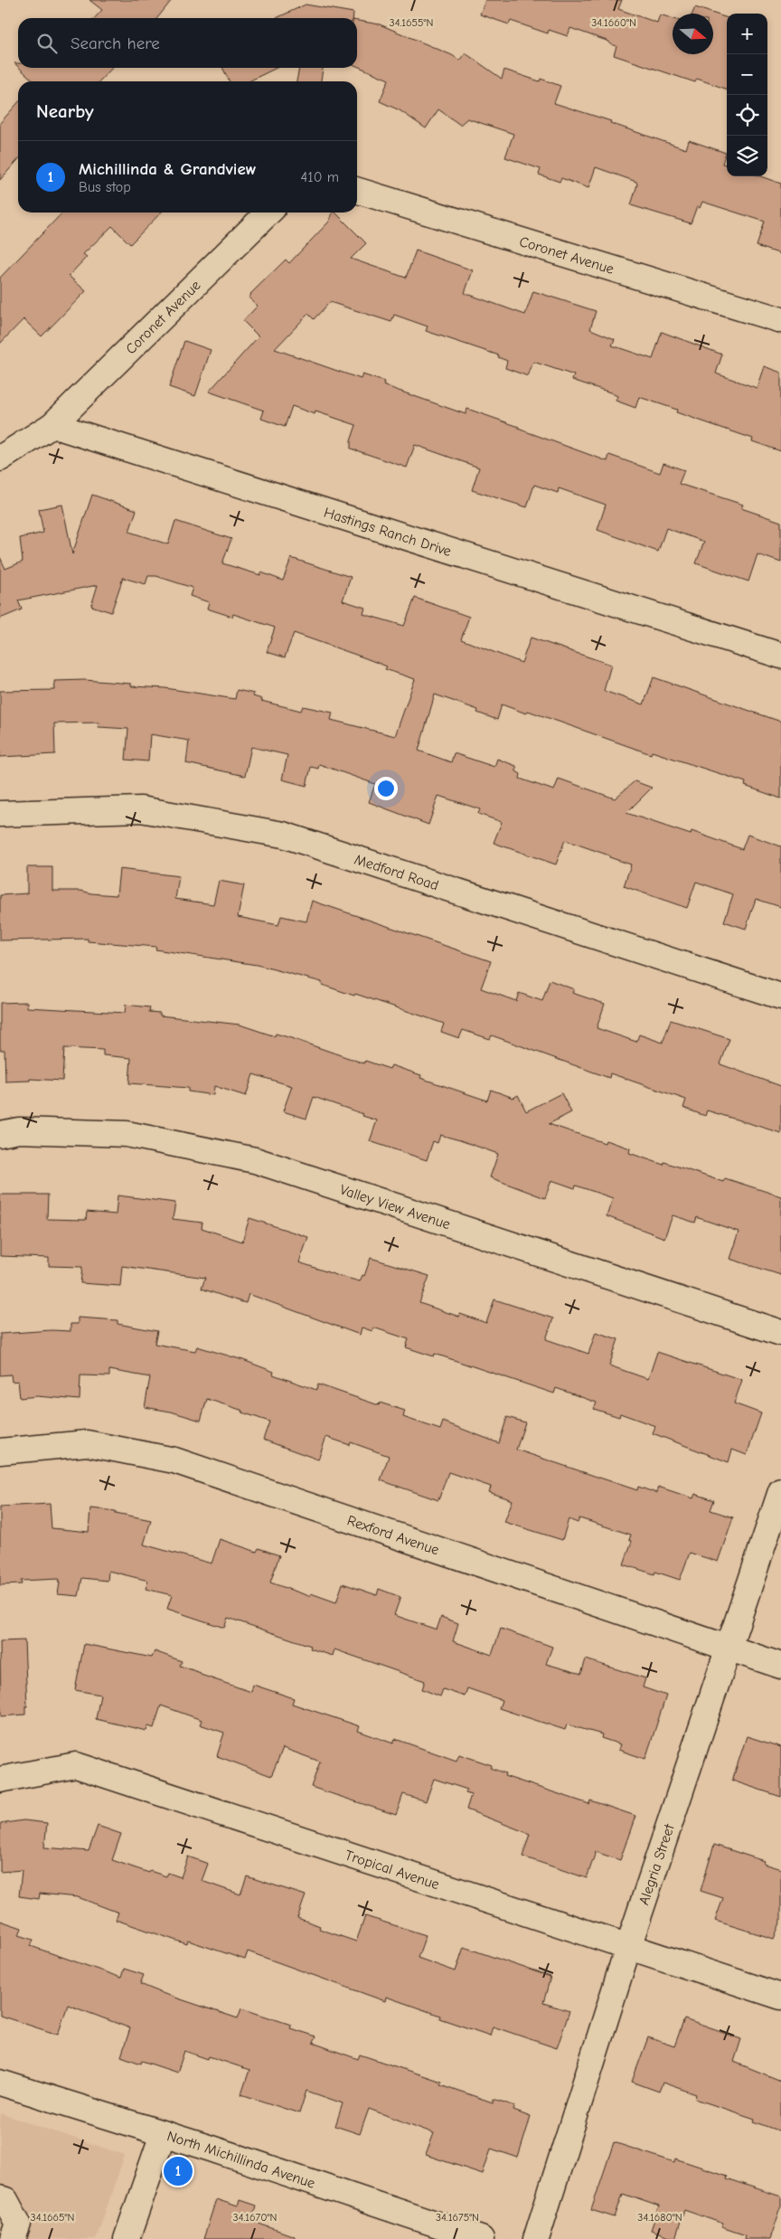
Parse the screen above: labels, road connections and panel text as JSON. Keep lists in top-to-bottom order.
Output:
{
  "streets": {
    "street": [
      "Coronet Avenue",
      "Hastings Ranch Drive",
      "Medford Road",
      "Valley View Avenue",
      "Rexford Avenue",
      "Alegria Street",
      "Tropical Avenue",
      "North Michillinda Avenue"
    ]
  },
  "crossings": [
    ["Coronet Avenue", "Hastings Ranch Drive"],
    ["Rexford Avenue", "Alegria Street"],
    ["Alegria Street", "Tropical Avenue"]
  ],
  "north": "right",
  "page": {
    "map_buttons": ["+", "−"],
    "search": "Search here",
    "heading": "Nearby",
    "list": [
      {
        "mark": "1",
        "name": "Michillinda & Grandview",
        "note": "Bus stop",
        "value": "410 m"
      }
    ],
    "pins": "1"
  },
  "coordinates": [
    "34.1660°N",
    "34.1655°N",
    "34.1665°N",
    "34.1670°N",
    "34.1675°N",
    "34.1680°N"
  ]
}
